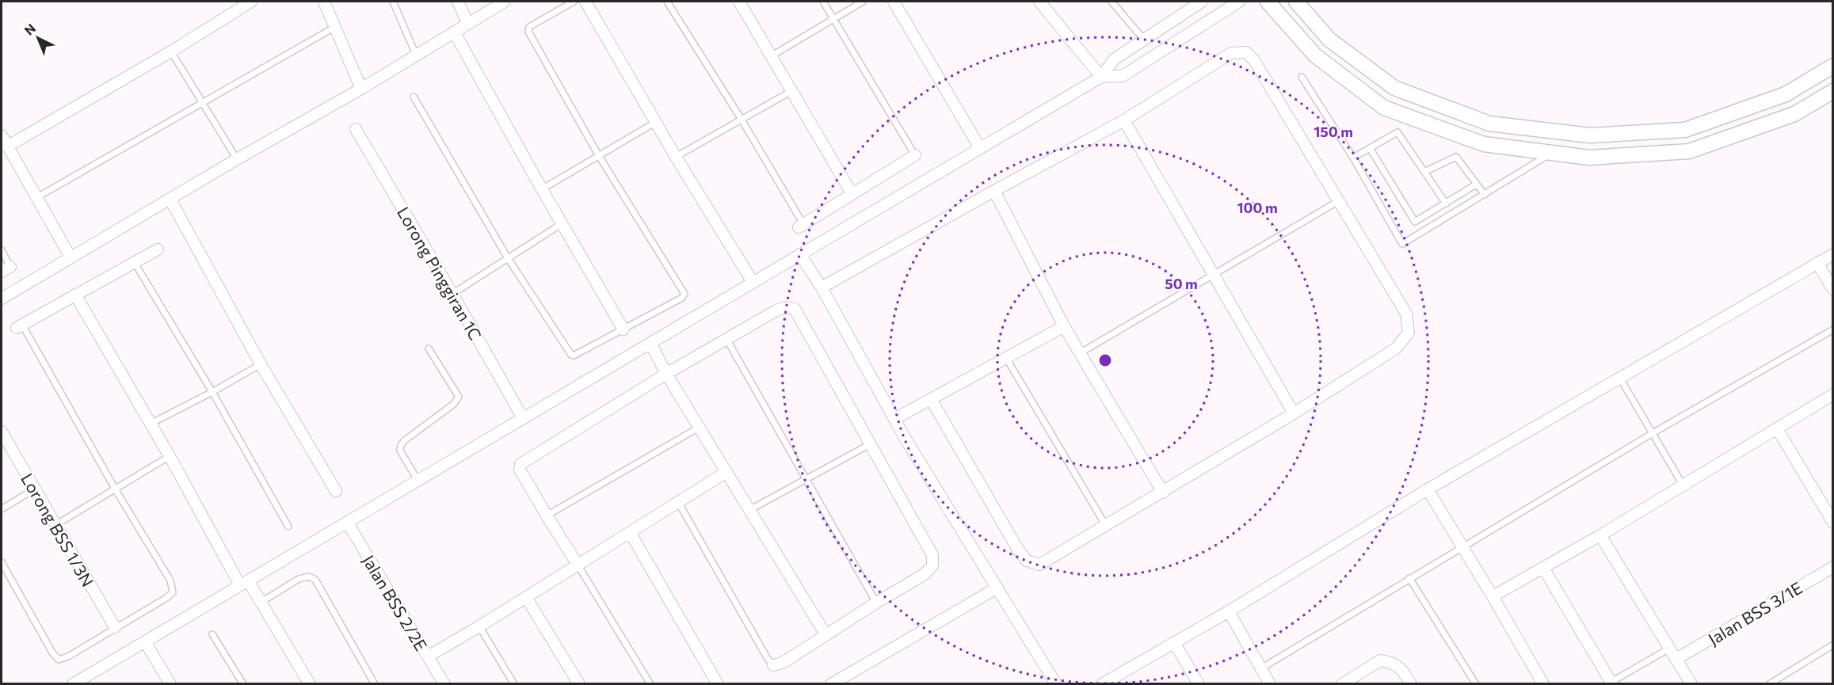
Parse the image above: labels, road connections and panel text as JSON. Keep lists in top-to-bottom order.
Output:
{
  "streets": {
    "street": [
      "Lorong Pinggiran 1C",
      "Lorong BSS 1/3N",
      "Jalan BSS 2/2E",
      "Jalan BSS 3/1E"
    ]
  },
  "north": "top left",
  "rings": ["150 m", "100 m", "50 m"]
}
